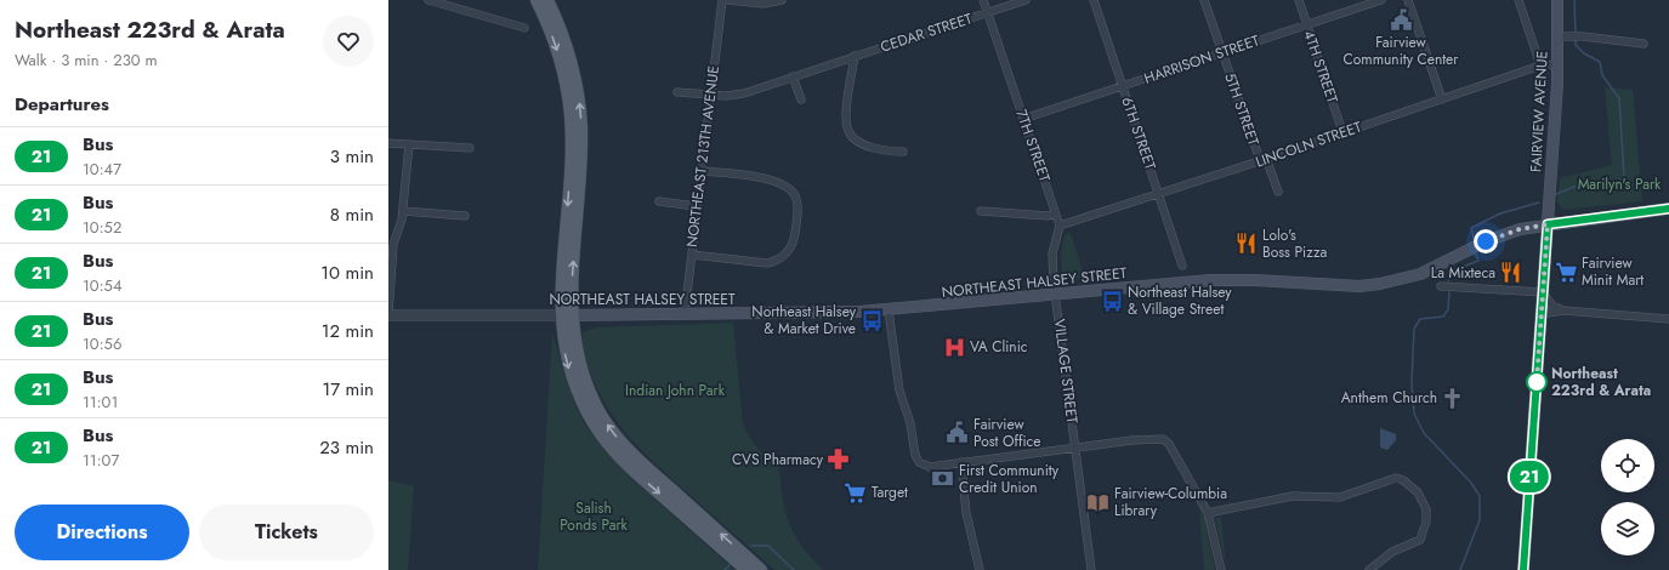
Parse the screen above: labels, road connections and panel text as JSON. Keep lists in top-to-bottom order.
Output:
{
  "streets": {
    "main road": ["FAIRVIEW AVENUE", "NORTHEAST HALSEY STREET"],
    "street": [
      "CEDAR STREET",
      "HARRISON STREET",
      "4TH STREET",
      "5TH STREET",
      "6TH STREET",
      "LINCOLN STREET",
      "7TH STREET",
      "NORTHEAST 213TH AVENUE",
      "VILLAGE STREET"
    ]
  },
  "crossings": [
    ["CEDAR STREET", "7TH STREET"],
    ["CEDAR STREET", "NORTHEAST 213TH AVENUE"],
    ["HARRISON STREET", "4TH STREET"],
    ["HARRISON STREET", "5TH STREET"],
    ["HARRISON STREET", "6TH STREET"],
    ["HARRISON STREET", "7TH STREET"],
    ["4TH STREET", "LINCOLN STREET"],
    ["5TH STREET", "LINCOLN STREET"],
    ["FAIRVIEW AVENUE", "LINCOLN STREET"],
    ["FAIRVIEW AVENUE", "NORTHEAST HALSEY STREET"],
    ["6TH STREET", "LINCOLN STREET"],
    ["LINCOLN STREET", "7TH STREET"],
    ["7TH STREET", "NORTHEAST HALSEY STREET"],
    ["7TH STREET", "VILLAGE STREET"],
    ["NORTHEAST 213TH AVENUE", "NORTHEAST HALSEY STREET"],
    ["NORTHEAST HALSEY STREET", "VILLAGE STREET"]
  ],
  "parks": ["Marilyn's Park", "Indian John Park", "Salish Ponds Park"],
  "places": {
    "public building": ["Fairview Community Center", "Fairview Post Office"],
    "restaurant": ["Lolo's Boss Pizza", "La Mixteca"],
    "supermarket": ["Fairview Minit Mart", "Target"],
    "bus stop": ["Northeast Halsey & Village Street", "Northeast Halsey & Market Drive"],
    "hospital": ["VA Clinic"],
    "other": ["Northeast 223rd & Arata"],
    "church": ["Anthem Church"],
    "pharmacy": ["CVS Pharmacy"],
    "bank": ["First Community Credit Union"],
    "library": ["Fairview-Columbia Library"]
  },
  "lines": ["bus line 21"],
  "page": {
    "heading": [
      ["Northeast 223rd & Arata", "Walk · 3 min · 230 m"],
      "Departures"
    ],
    "on_map": "21",
    "list": [
      {
        "mark": "21",
        "name": "Bus",
        "note": "10:47",
        "value": "3 min"
      },
      {
        "mark": "21",
        "name": "Bus",
        "note": "10:52",
        "value": "8 min"
      },
      {
        "mark": "21",
        "name": "Bus",
        "note": "10:54",
        "value": "10 min"
      },
      {
        "mark": "21",
        "name": "Bus",
        "note": "10:56",
        "value": "12 min"
      },
      {
        "mark": "21",
        "name": "Bus",
        "note": "11:01",
        "value": "17 min"
      },
      {
        "mark": "21",
        "name": "Bus",
        "note": "11:07",
        "value": "23 min"
      }
    ],
    "buttons": ["Directions", "Tickets"]
  }
}
